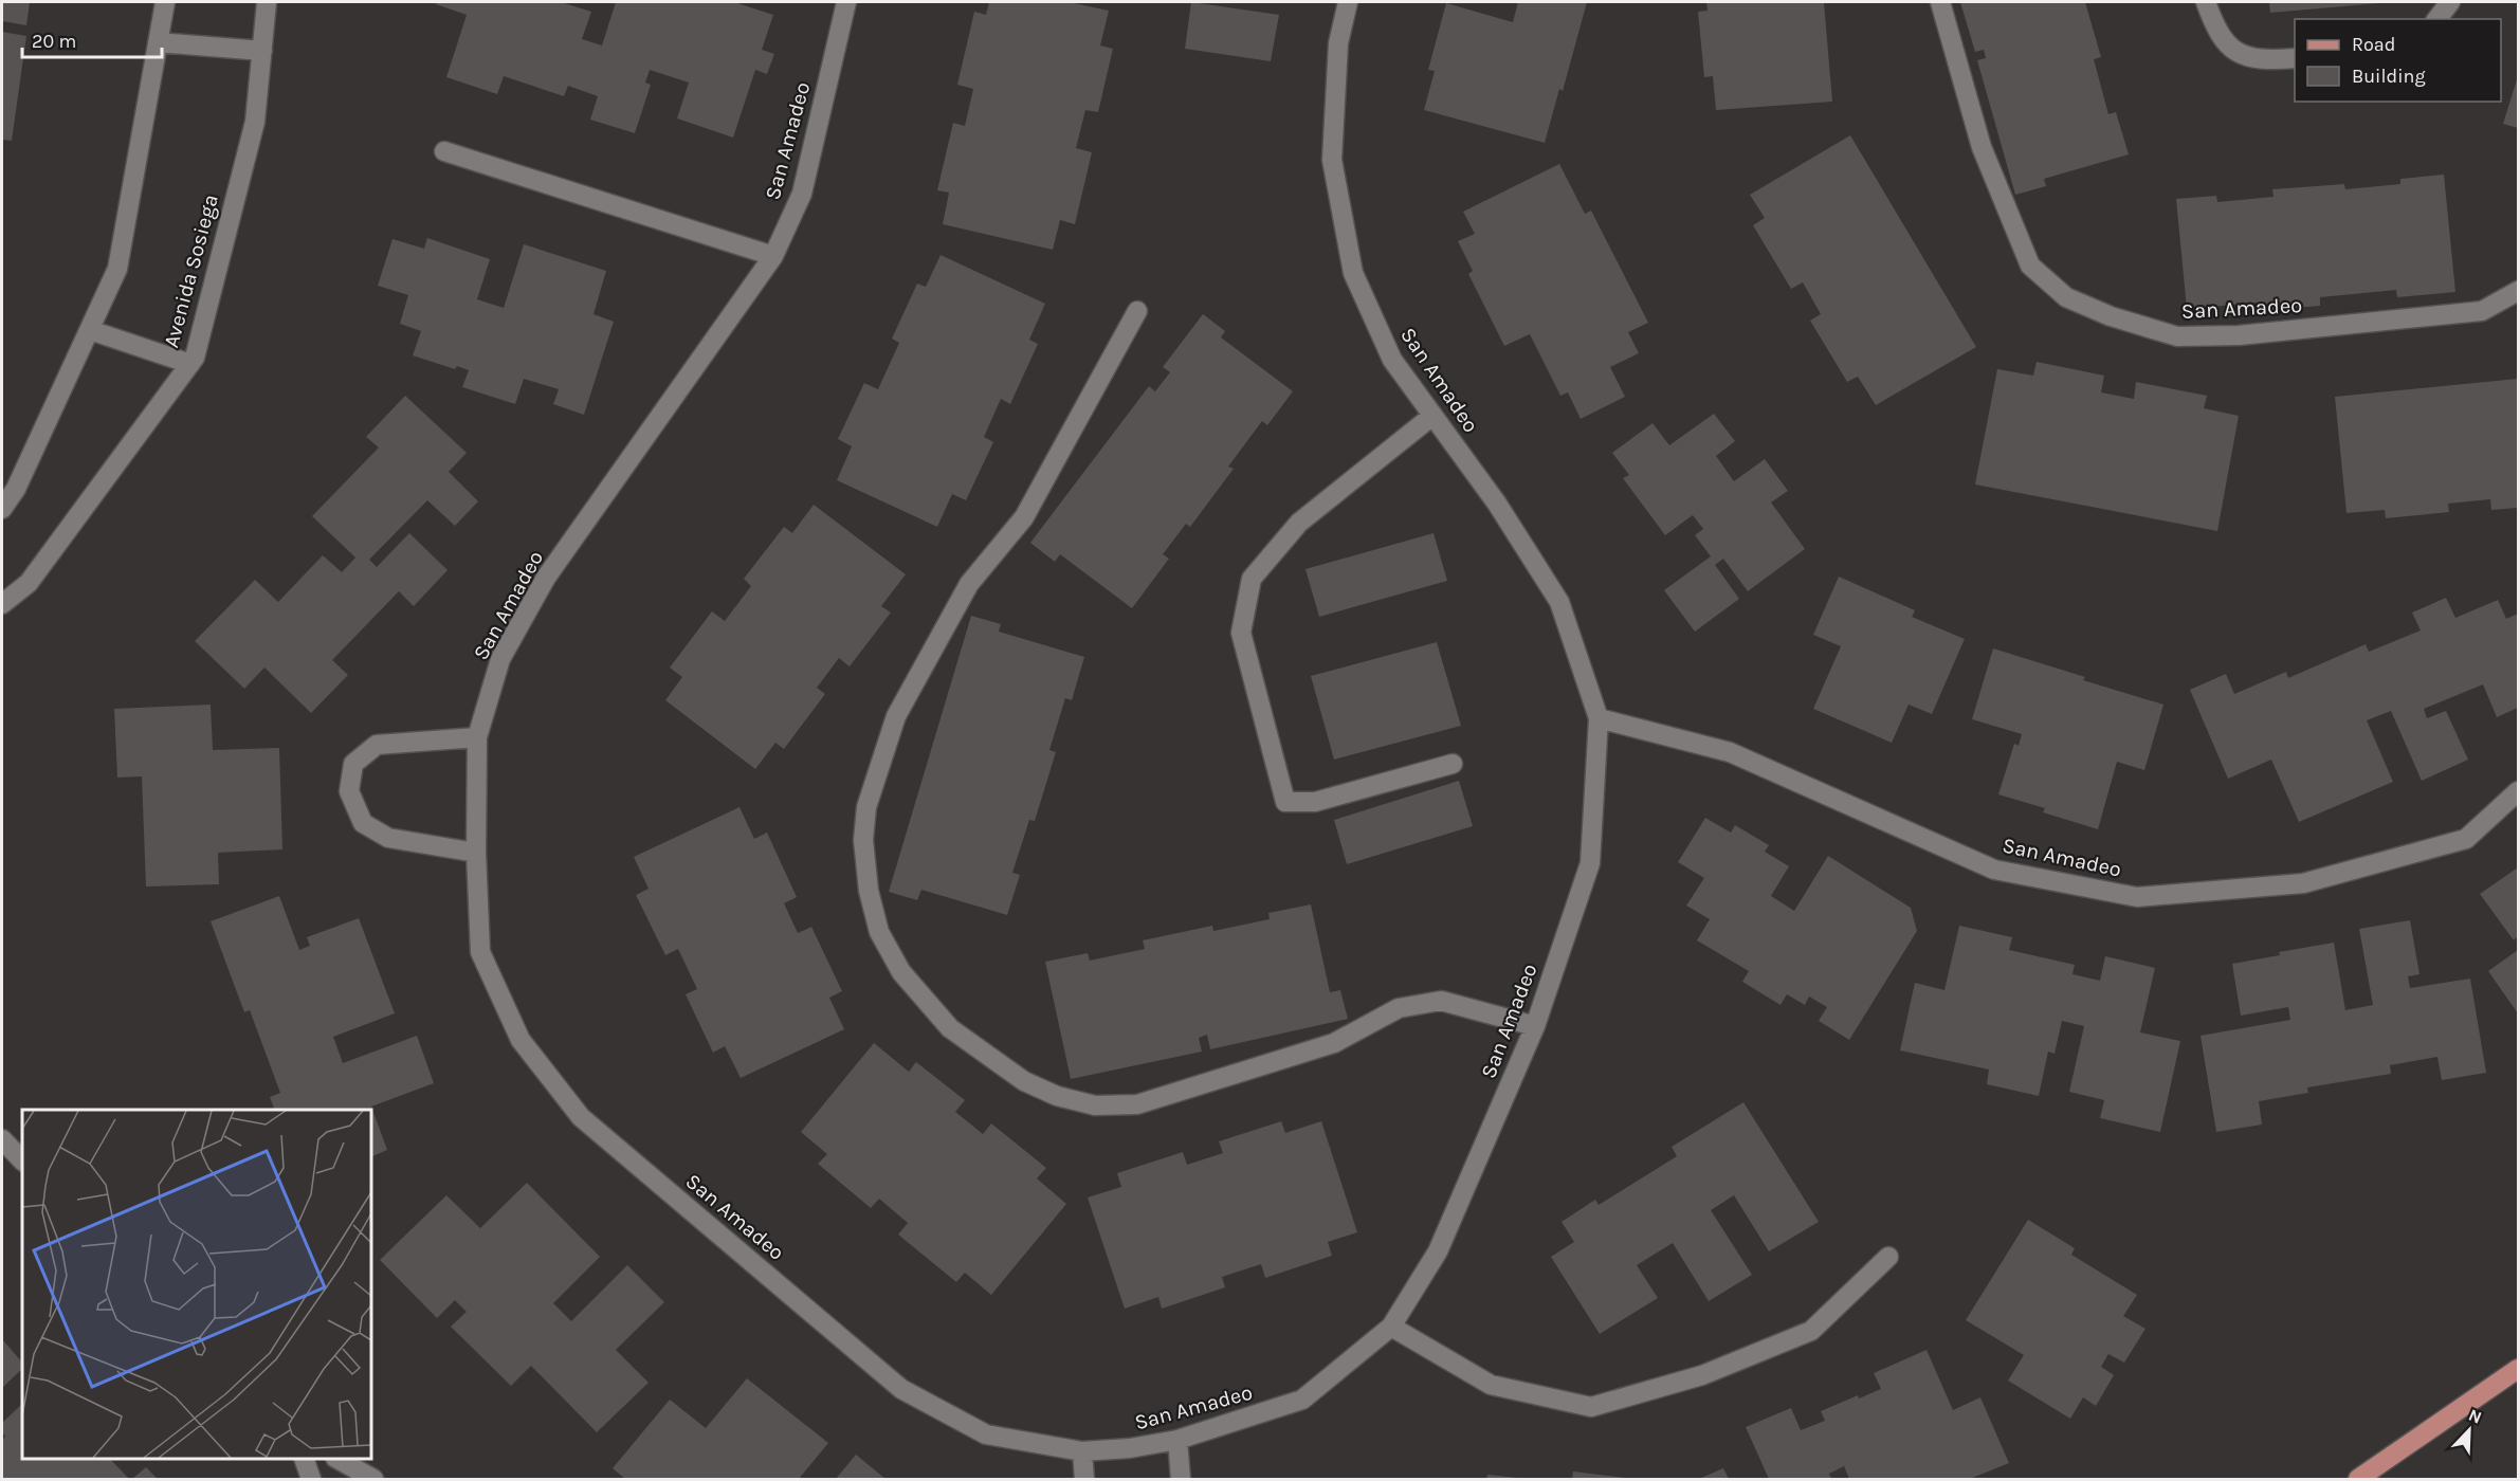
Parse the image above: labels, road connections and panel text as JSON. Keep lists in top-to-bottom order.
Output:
{
  "streets": {
    "street": ["San Amadeo", "Avenida Sosiega"]
  },
  "legend": ["Road", "Building"],
  "scale_bar": "20 m",
  "north": "top right"
}
